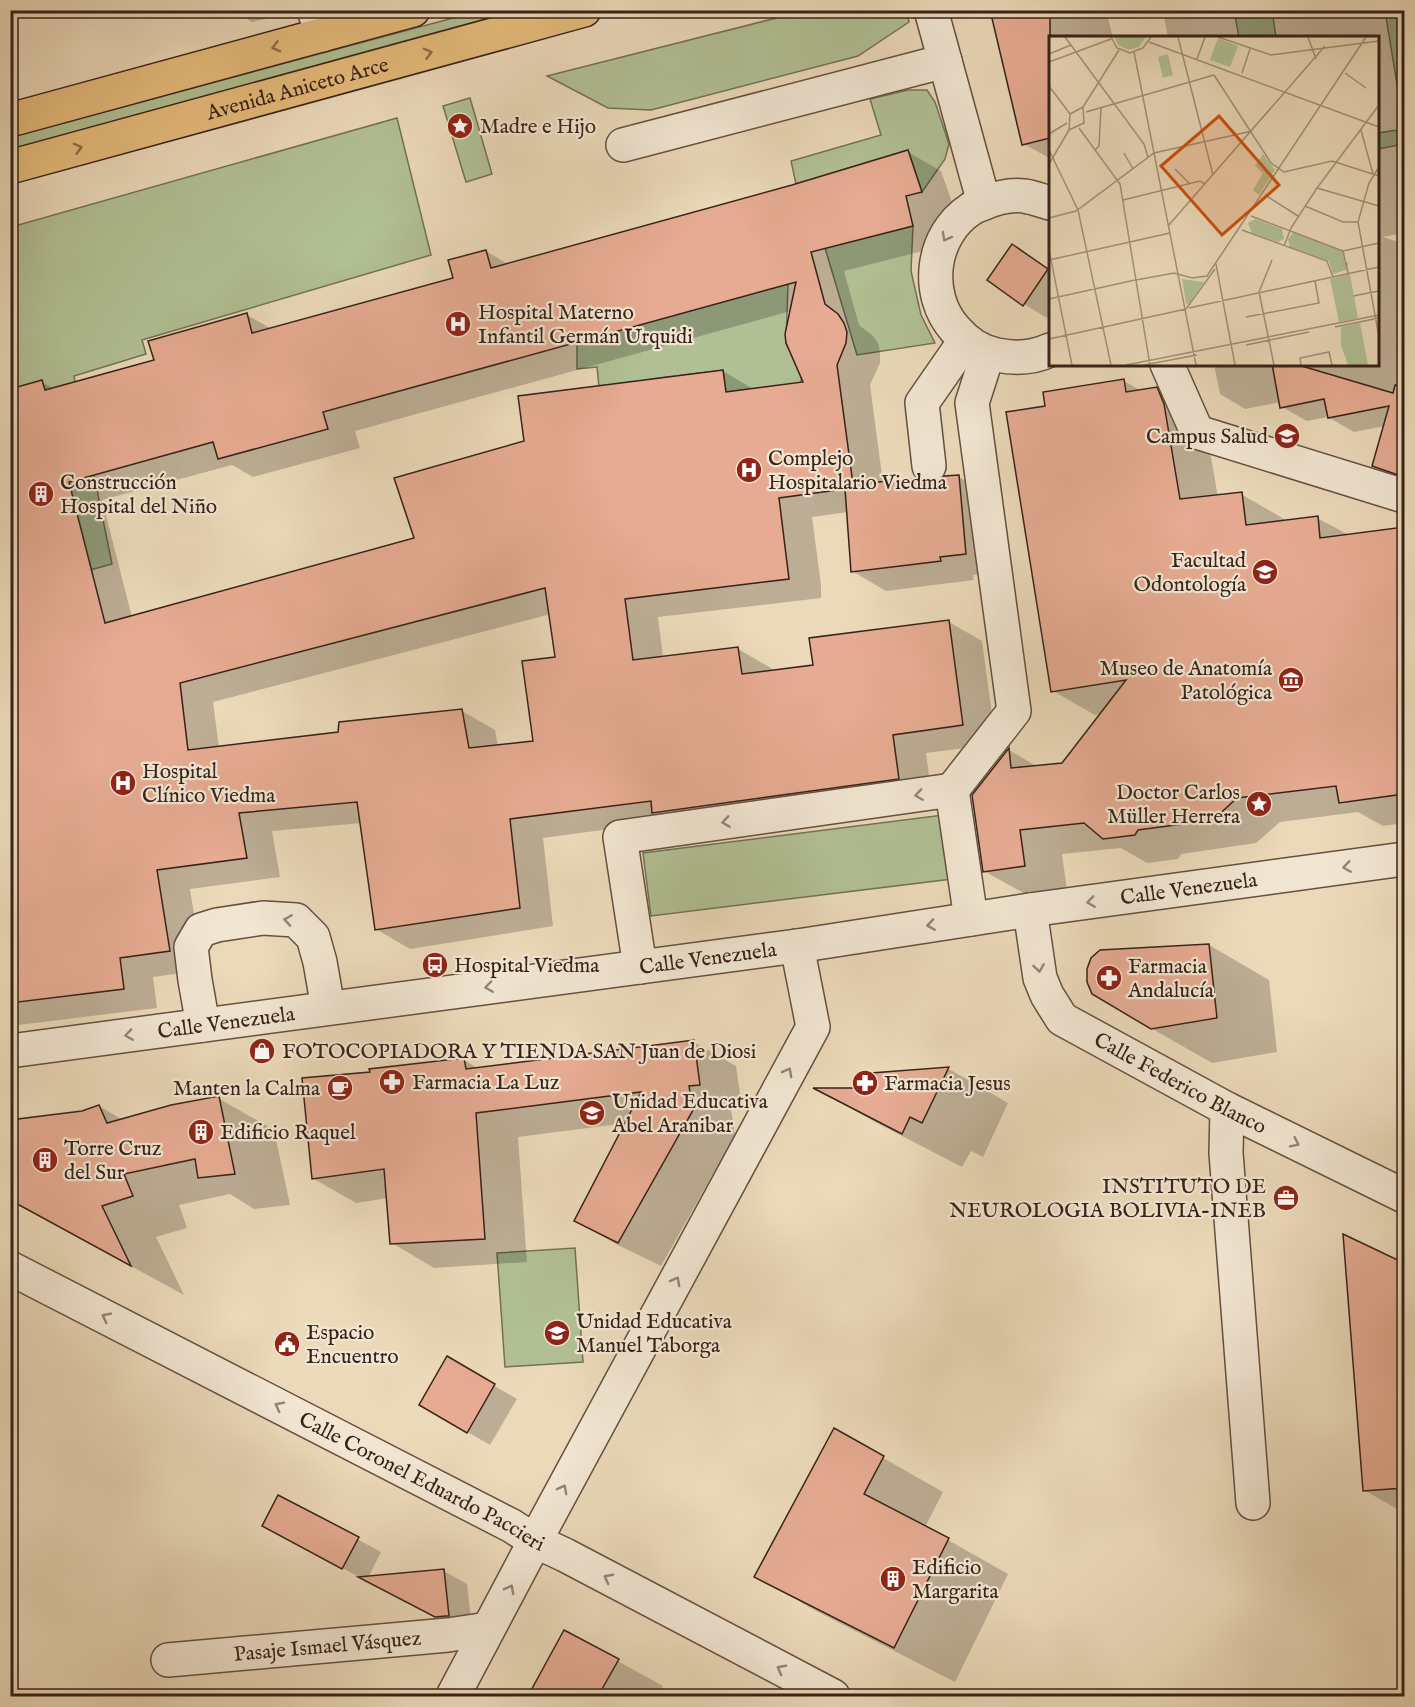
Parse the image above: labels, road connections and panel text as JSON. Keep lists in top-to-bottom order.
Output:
{
  "streets": {
    "main road": ["Avenida Aniceto Arce"],
    "street": [
      "Calle Venezuela",
      "Calle Federico Blanco",
      "Calle Coronel Eduardo Paccieri",
      "Pasaje Ismael Vásquez"
    ]
  },
  "crossings": [
    ["Calle Venezuela", "Calle Federico Blanco"]
  ],
  "one_way": ["Calle Venezuela", "Calle Federico Blanco", "Calle Coronel Eduardo Paccieri"],
  "places": {
    "place": ["Madre e Hijo", "Doctor Carlos Müller Herrera"],
    "hospital": ["Hospital Materno Infantil Germán Urquidi", "Complejo Hospitalario Viedma", "Hospital Clínico Viedma"],
    "school or university": [
      "Campus Salud",
      "Facultad Odontología",
      "Unidad Educativa Abel Aranibar",
      "Unidad Educativa Manuel Taborga"
    ],
    "building": [
      "Construcción Hospital del Niño",
      "Edificio Raquel",
      "Torre Cruz del Sur",
      "Edificio Margarita"
    ],
    "museum": ["Museo de Anatomía Patológica"],
    "bus stop": ["Hospital Viedma"],
    "pharmacy": ["Farmacia Andalucía", "Farmacia La Luz", "Farmacia Jesus"],
    "shop": ["FOTOCOPIADORA Y TIENDA SAN Juan de Diosi"],
    "cafe": ["Manten la Calma"],
    "office": ["INSTITUTO DE NEUROLOGIA BOLIVIA-INEB"],
    "public building": ["Espacio Encuentro"]
  }
}
